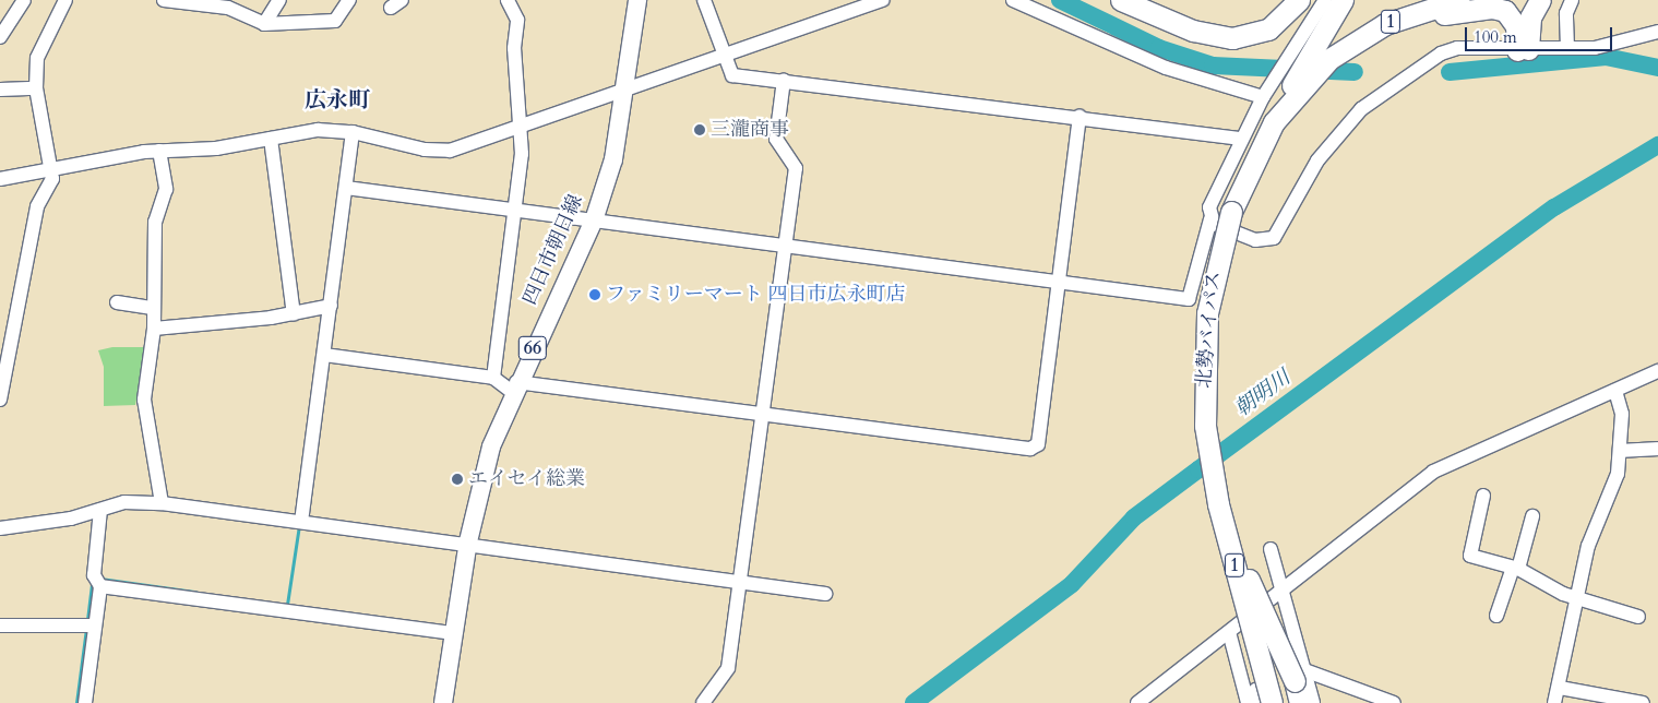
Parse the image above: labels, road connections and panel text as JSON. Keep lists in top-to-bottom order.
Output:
{
  "streets": {
    "highway": ["1", "北勢バイパス"],
    "main road": ["四日市朝日線", "66"]
  },
  "crossings": [
    ["1", "北勢バイパス"]
  ],
  "districts": ["広永町"],
  "water": ["朝明川"],
  "places": ["三瀧商事", "ファミリーマート 四日市広永町店", "エイセイ総業"],
  "scale_bar": "100 m"
}
